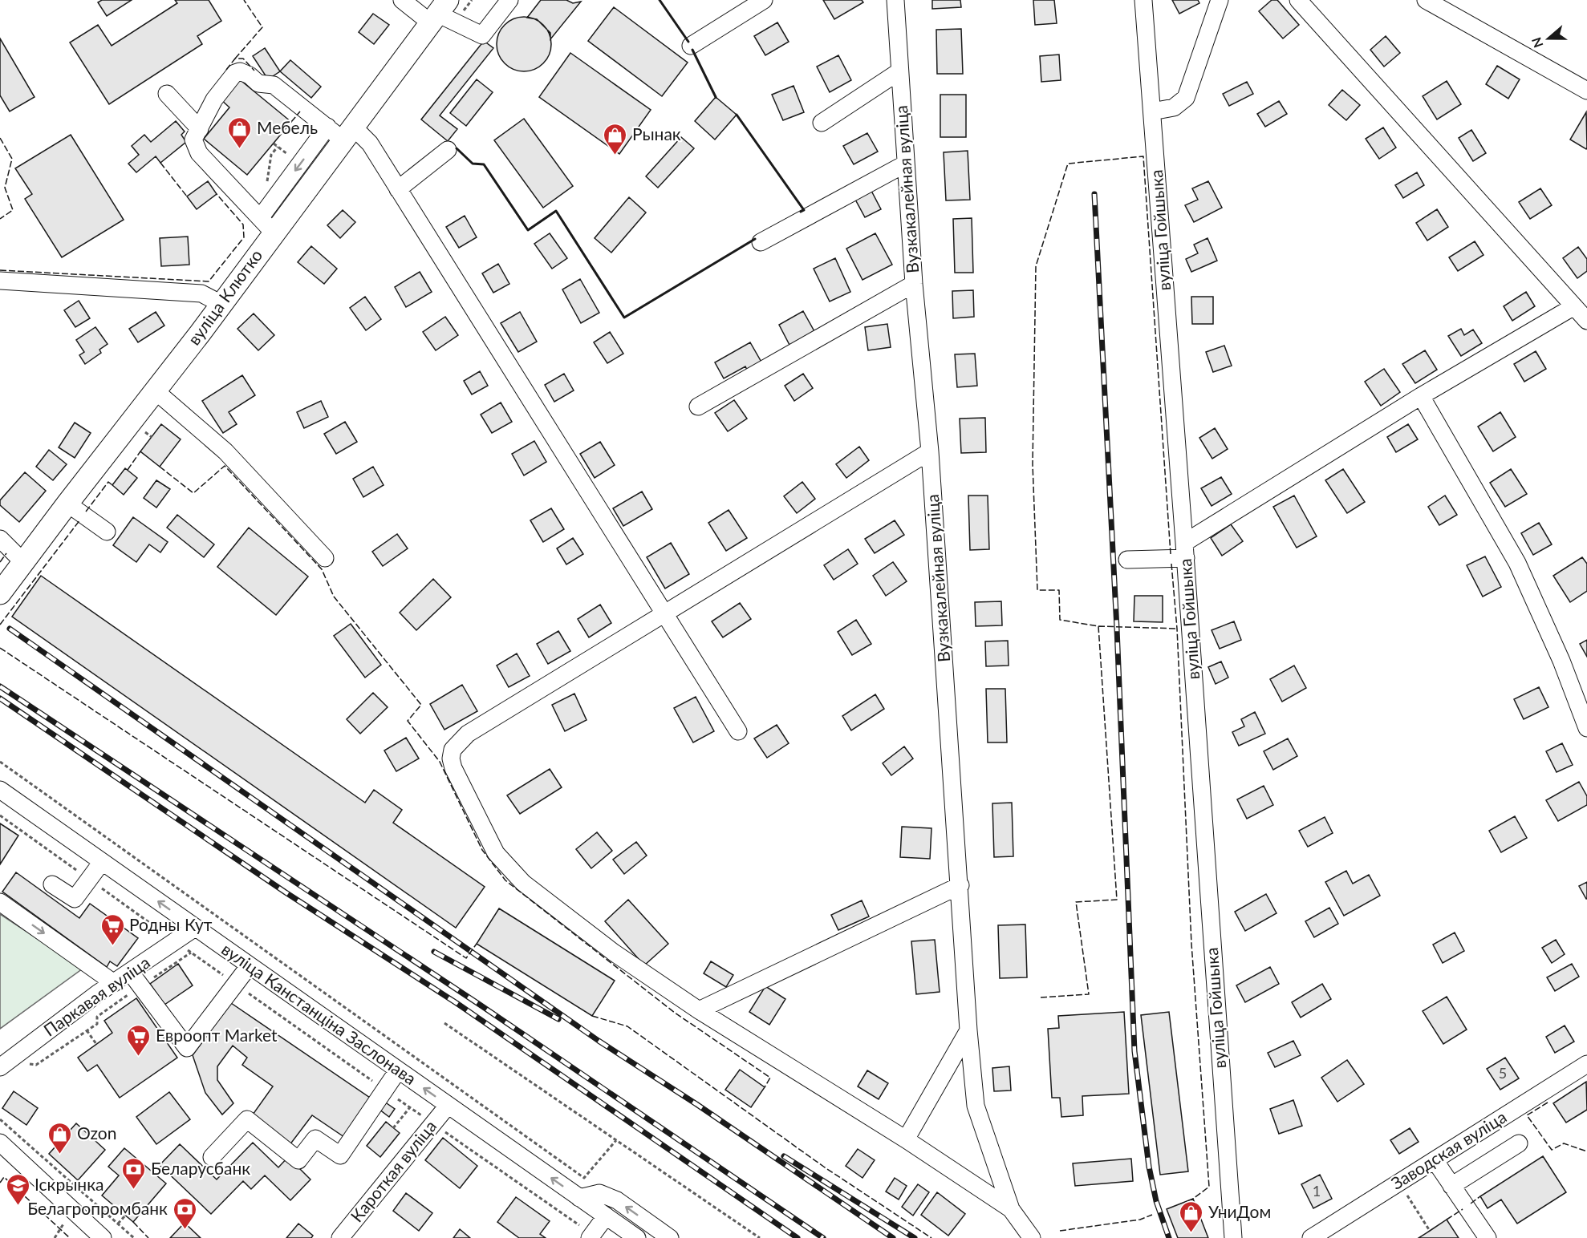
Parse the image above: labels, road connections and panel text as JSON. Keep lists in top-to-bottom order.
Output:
{
  "streets": {
    "main road": ["вуліца Клютко"],
    "street": [
      "Вузкакалейная вуліца",
      "вуліца Гойшыка",
      "Паркавая вуліца",
      "вуліца Канстанціна Заслонава",
      "Заводская вуліца",
      "Кароткая вуліца"
    ]
  },
  "crossings": [
    ["Паркавая вуліца", "вуліца Канстанціна Заслонава"],
    ["вуліца Канстанціна Заслонава", "Кароткая вуліца"]
  ],
  "one_way": ["вуліца Канстанціна Заслонава"],
  "places": {
    "shop": [
      "Мебель",
      "Рынак",
      "Ozon",
      "УниДом"
    ],
    "supermarket": ["Родны Кут", "Евроопт Market"],
    "bank": ["Беларусбанк", "Белагропромбанк"],
    "school or university": ["Іскрынка"]
  },
  "house_numbers": ["5", "1"],
  "north": "left"
}
